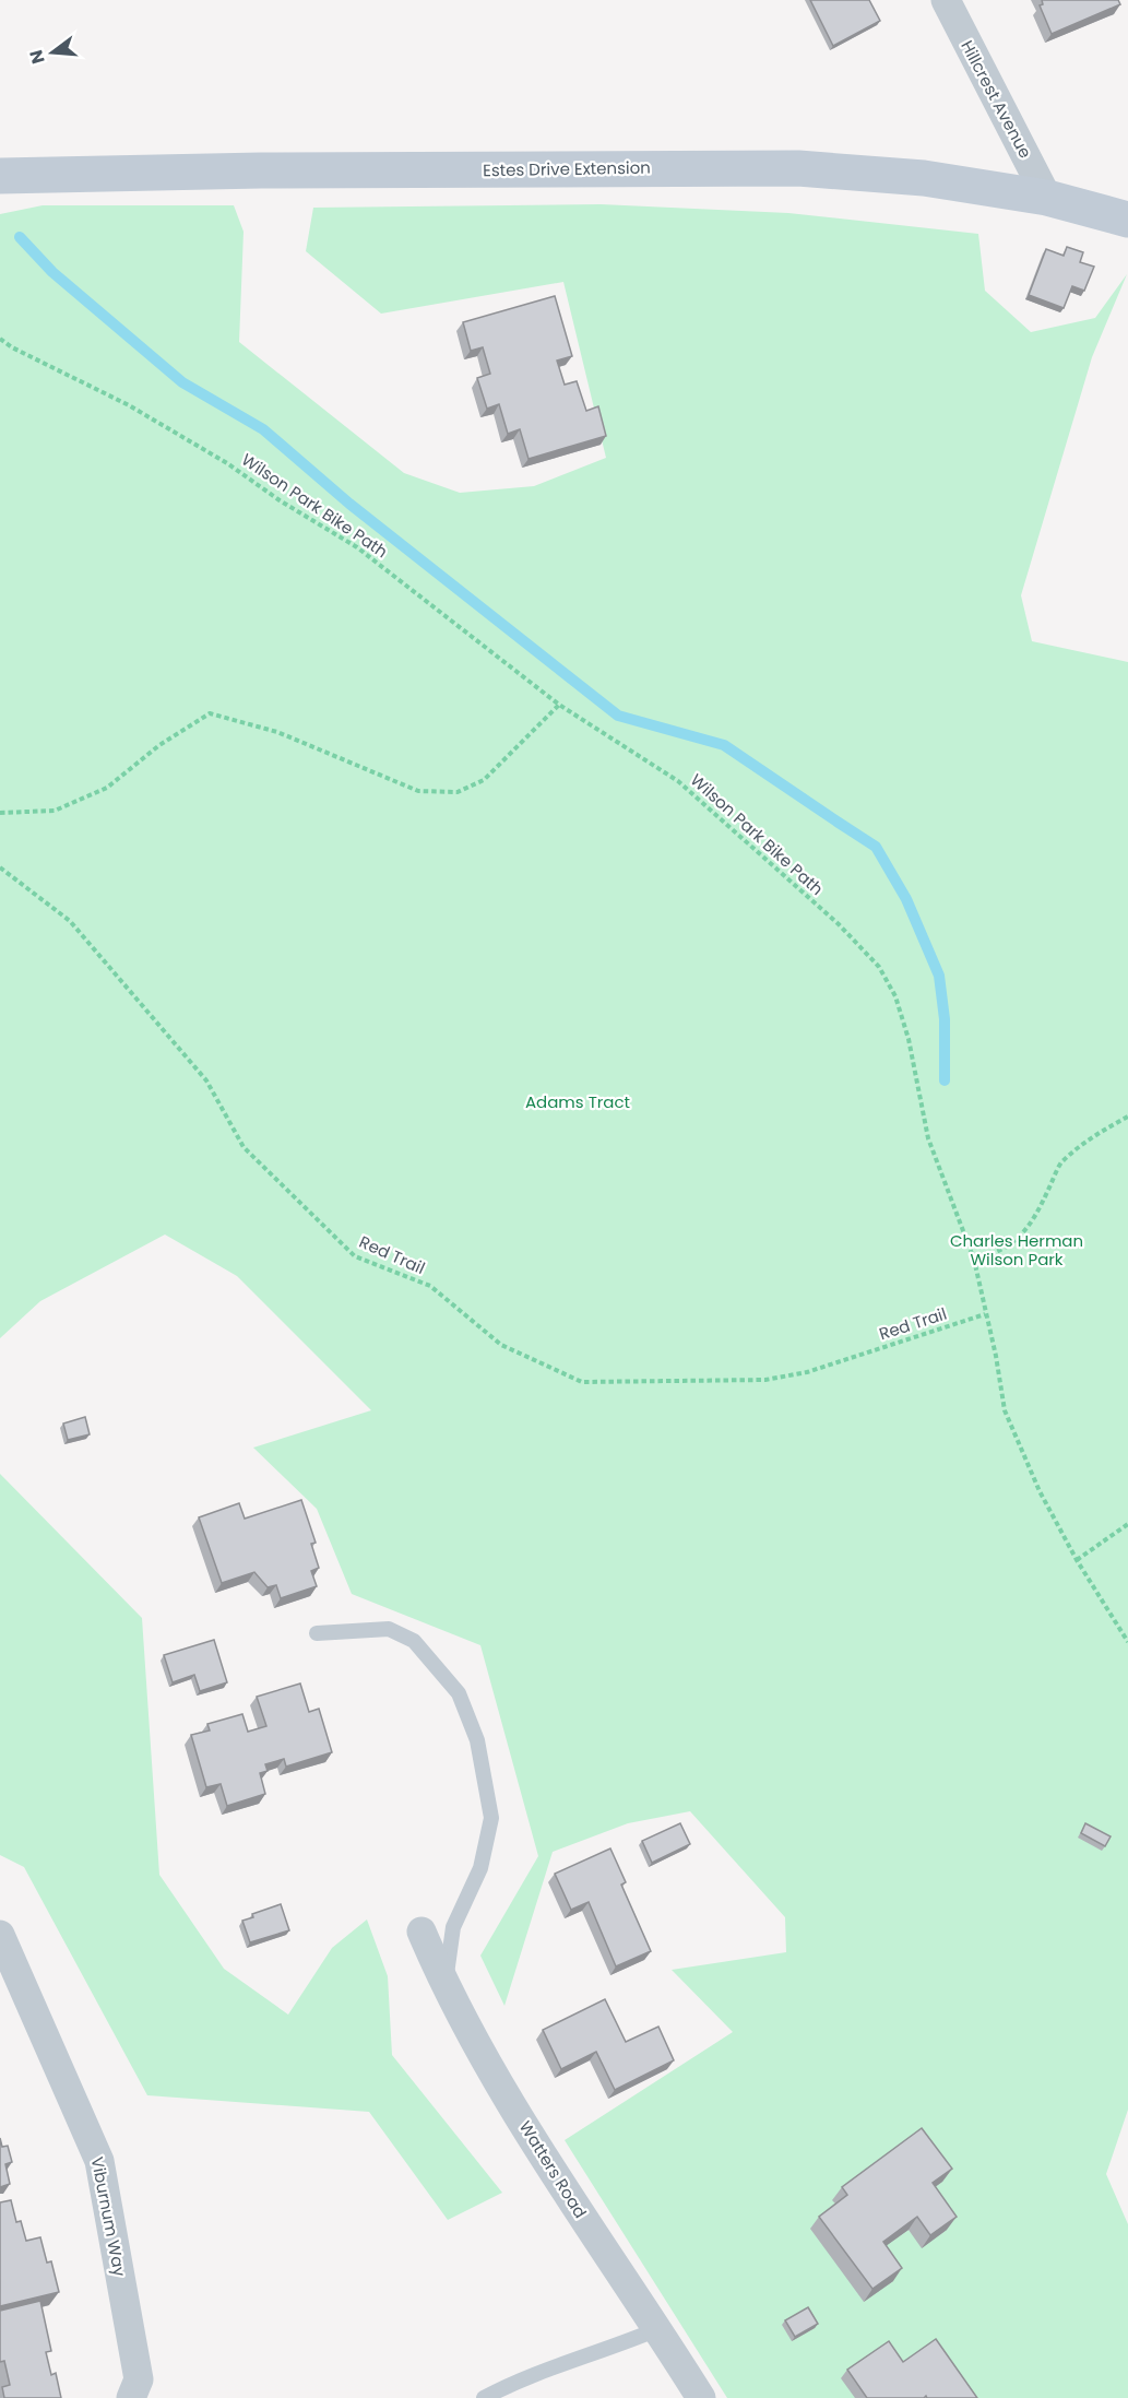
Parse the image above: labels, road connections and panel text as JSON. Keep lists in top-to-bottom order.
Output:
{
  "streets": {
    "main road": ["Estes Drive Extension"],
    "street": ["Hillcrest Avenue", "Watters Road", "Viburnum Way"],
    "path": ["Wilson Park Bike Path", "Red Trail"]
  },
  "crossings": [
    ["Hillcrest Avenue", "Estes Drive Extension"],
    ["Wilson Park Bike Path", "Red Trail"]
  ],
  "parks": ["Adams Tract", "Charles Herman Wilson Park"],
  "north": "left"
}
